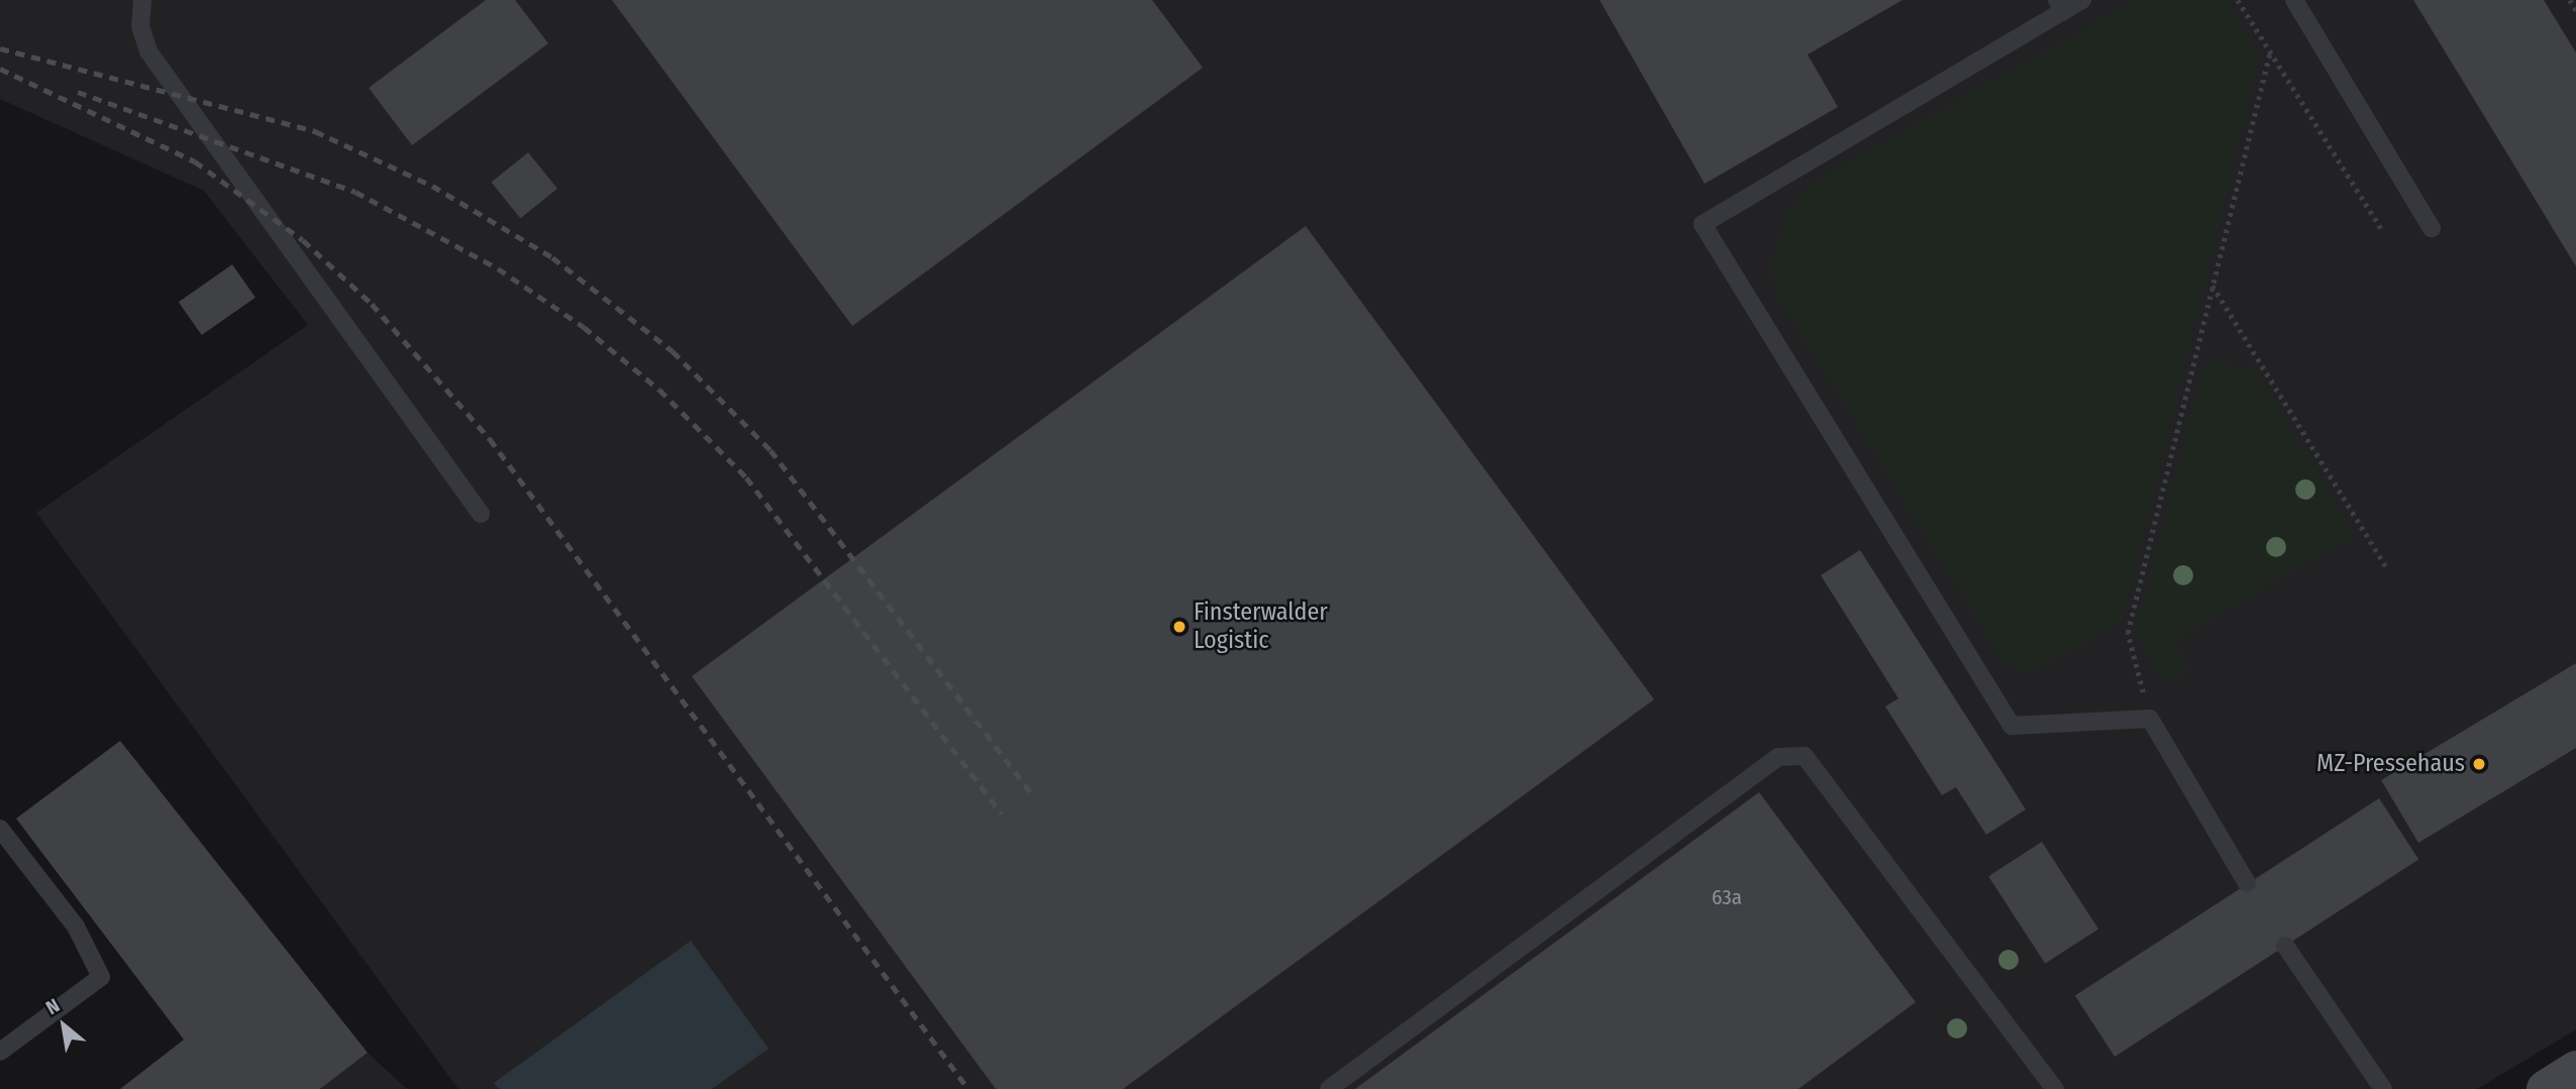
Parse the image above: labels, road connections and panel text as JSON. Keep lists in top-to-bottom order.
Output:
{
  "places": ["Finsterwalder Logistic", "MZ-Pressehaus"],
  "house_numbers": ["63a"],
  "north": "top left"
}
